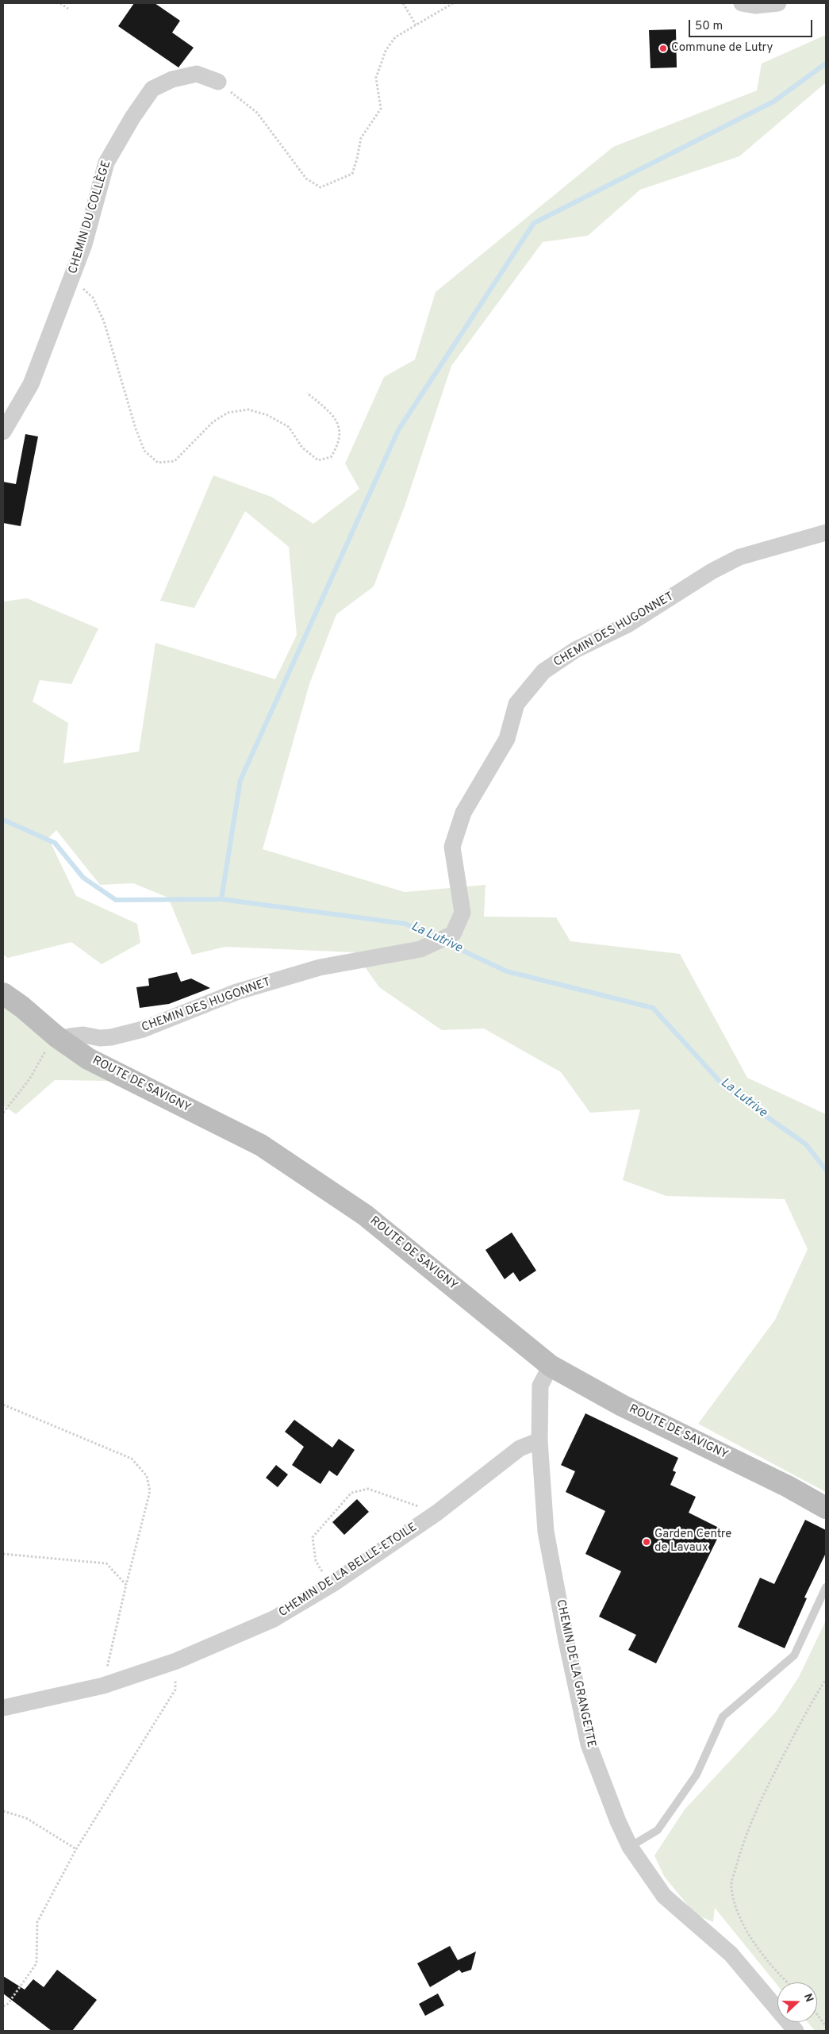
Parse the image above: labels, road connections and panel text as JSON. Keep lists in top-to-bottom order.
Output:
{
  "streets": {
    "street": [
      "CHEMIN DU COLLÈGE",
      "CHEMIN DES HUGONNET",
      "ROUTE DE SAVIGNY",
      "CHEMIN DE LA BELLE-ETOILE",
      "CHEMIN DE LA GRANGETTE"
    ]
  },
  "crossings": [
    ["CHEMIN DES HUGONNET", "ROUTE DE SAVIGNY"],
    ["ROUTE DE SAVIGNY", "CHEMIN DE LA GRANGETTE"],
    ["CHEMIN DE LA BELLE-ETOILE", "CHEMIN DE LA GRANGETTE"]
  ],
  "water": ["La Lutrive"],
  "places": ["Commune de Lutry", "Garden Centre de Lavaux"],
  "scale_bar": "50 m",
  "north": "right"
}
